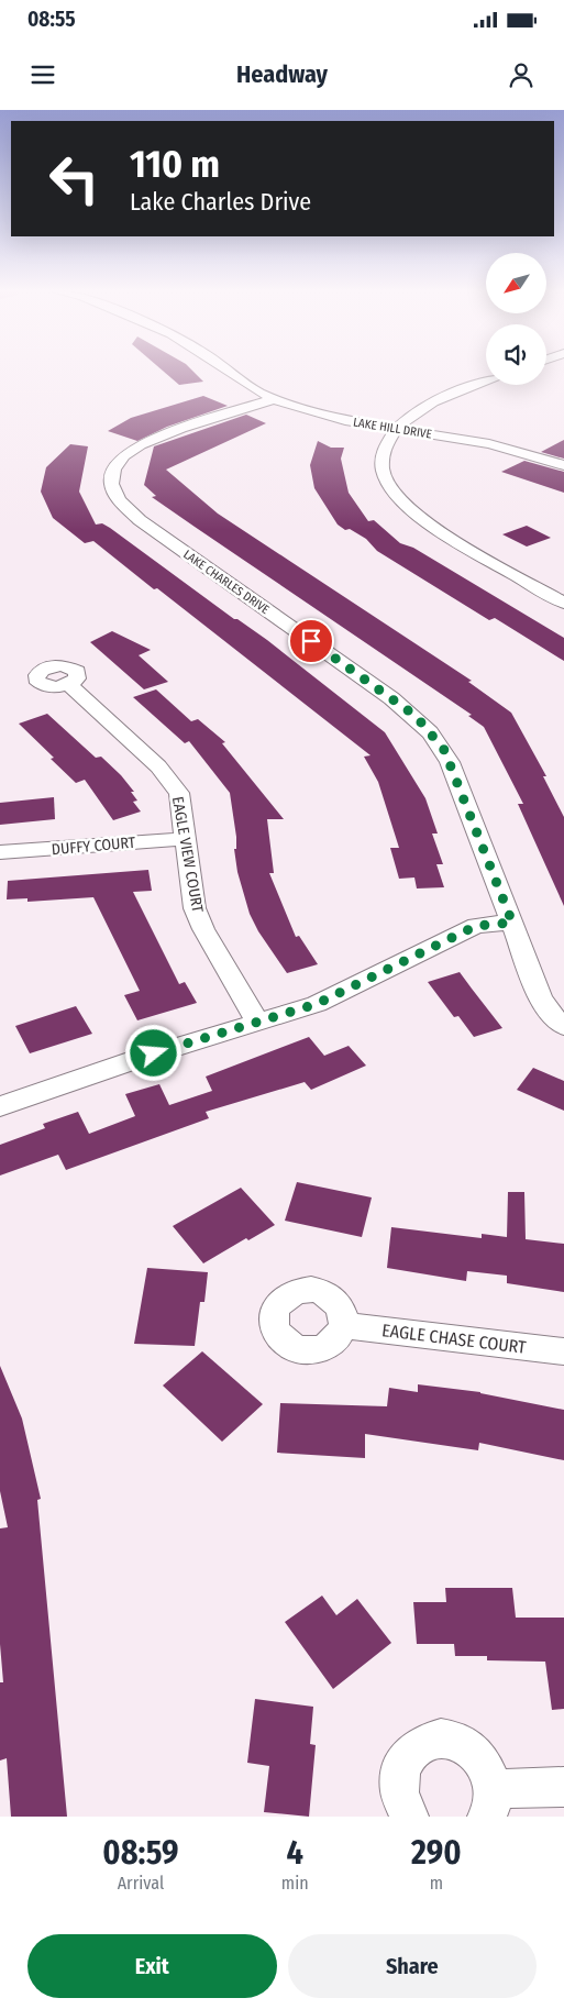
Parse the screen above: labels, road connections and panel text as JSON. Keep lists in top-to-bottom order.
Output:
{
  "streets": {
    "street": [
      "LAKE HILL DRIVE",
      "LAKE CHARLES DRIVE",
      "DUFFY COURT",
      "EAGLE VIEW COURT",
      "EAGLE CHASE COURT"
    ]
  },
  "crossings": [
    ["LAKE HILL DRIVE", "LAKE CHARLES DRIVE"],
    ["DUFFY COURT", "EAGLE VIEW COURT"]
  ],
  "north": "bottom left",
  "page": {
    "status": "08:55",
    "header": "Headway",
    "turn": ["110 m", "Lake Charles Drive"],
    "eta": [
      "08:59",
      "Arrival",
      "4",
      "min",
      "290",
      "m"
    ],
    "buttons": ["Exit", "Share"]
  }
}
